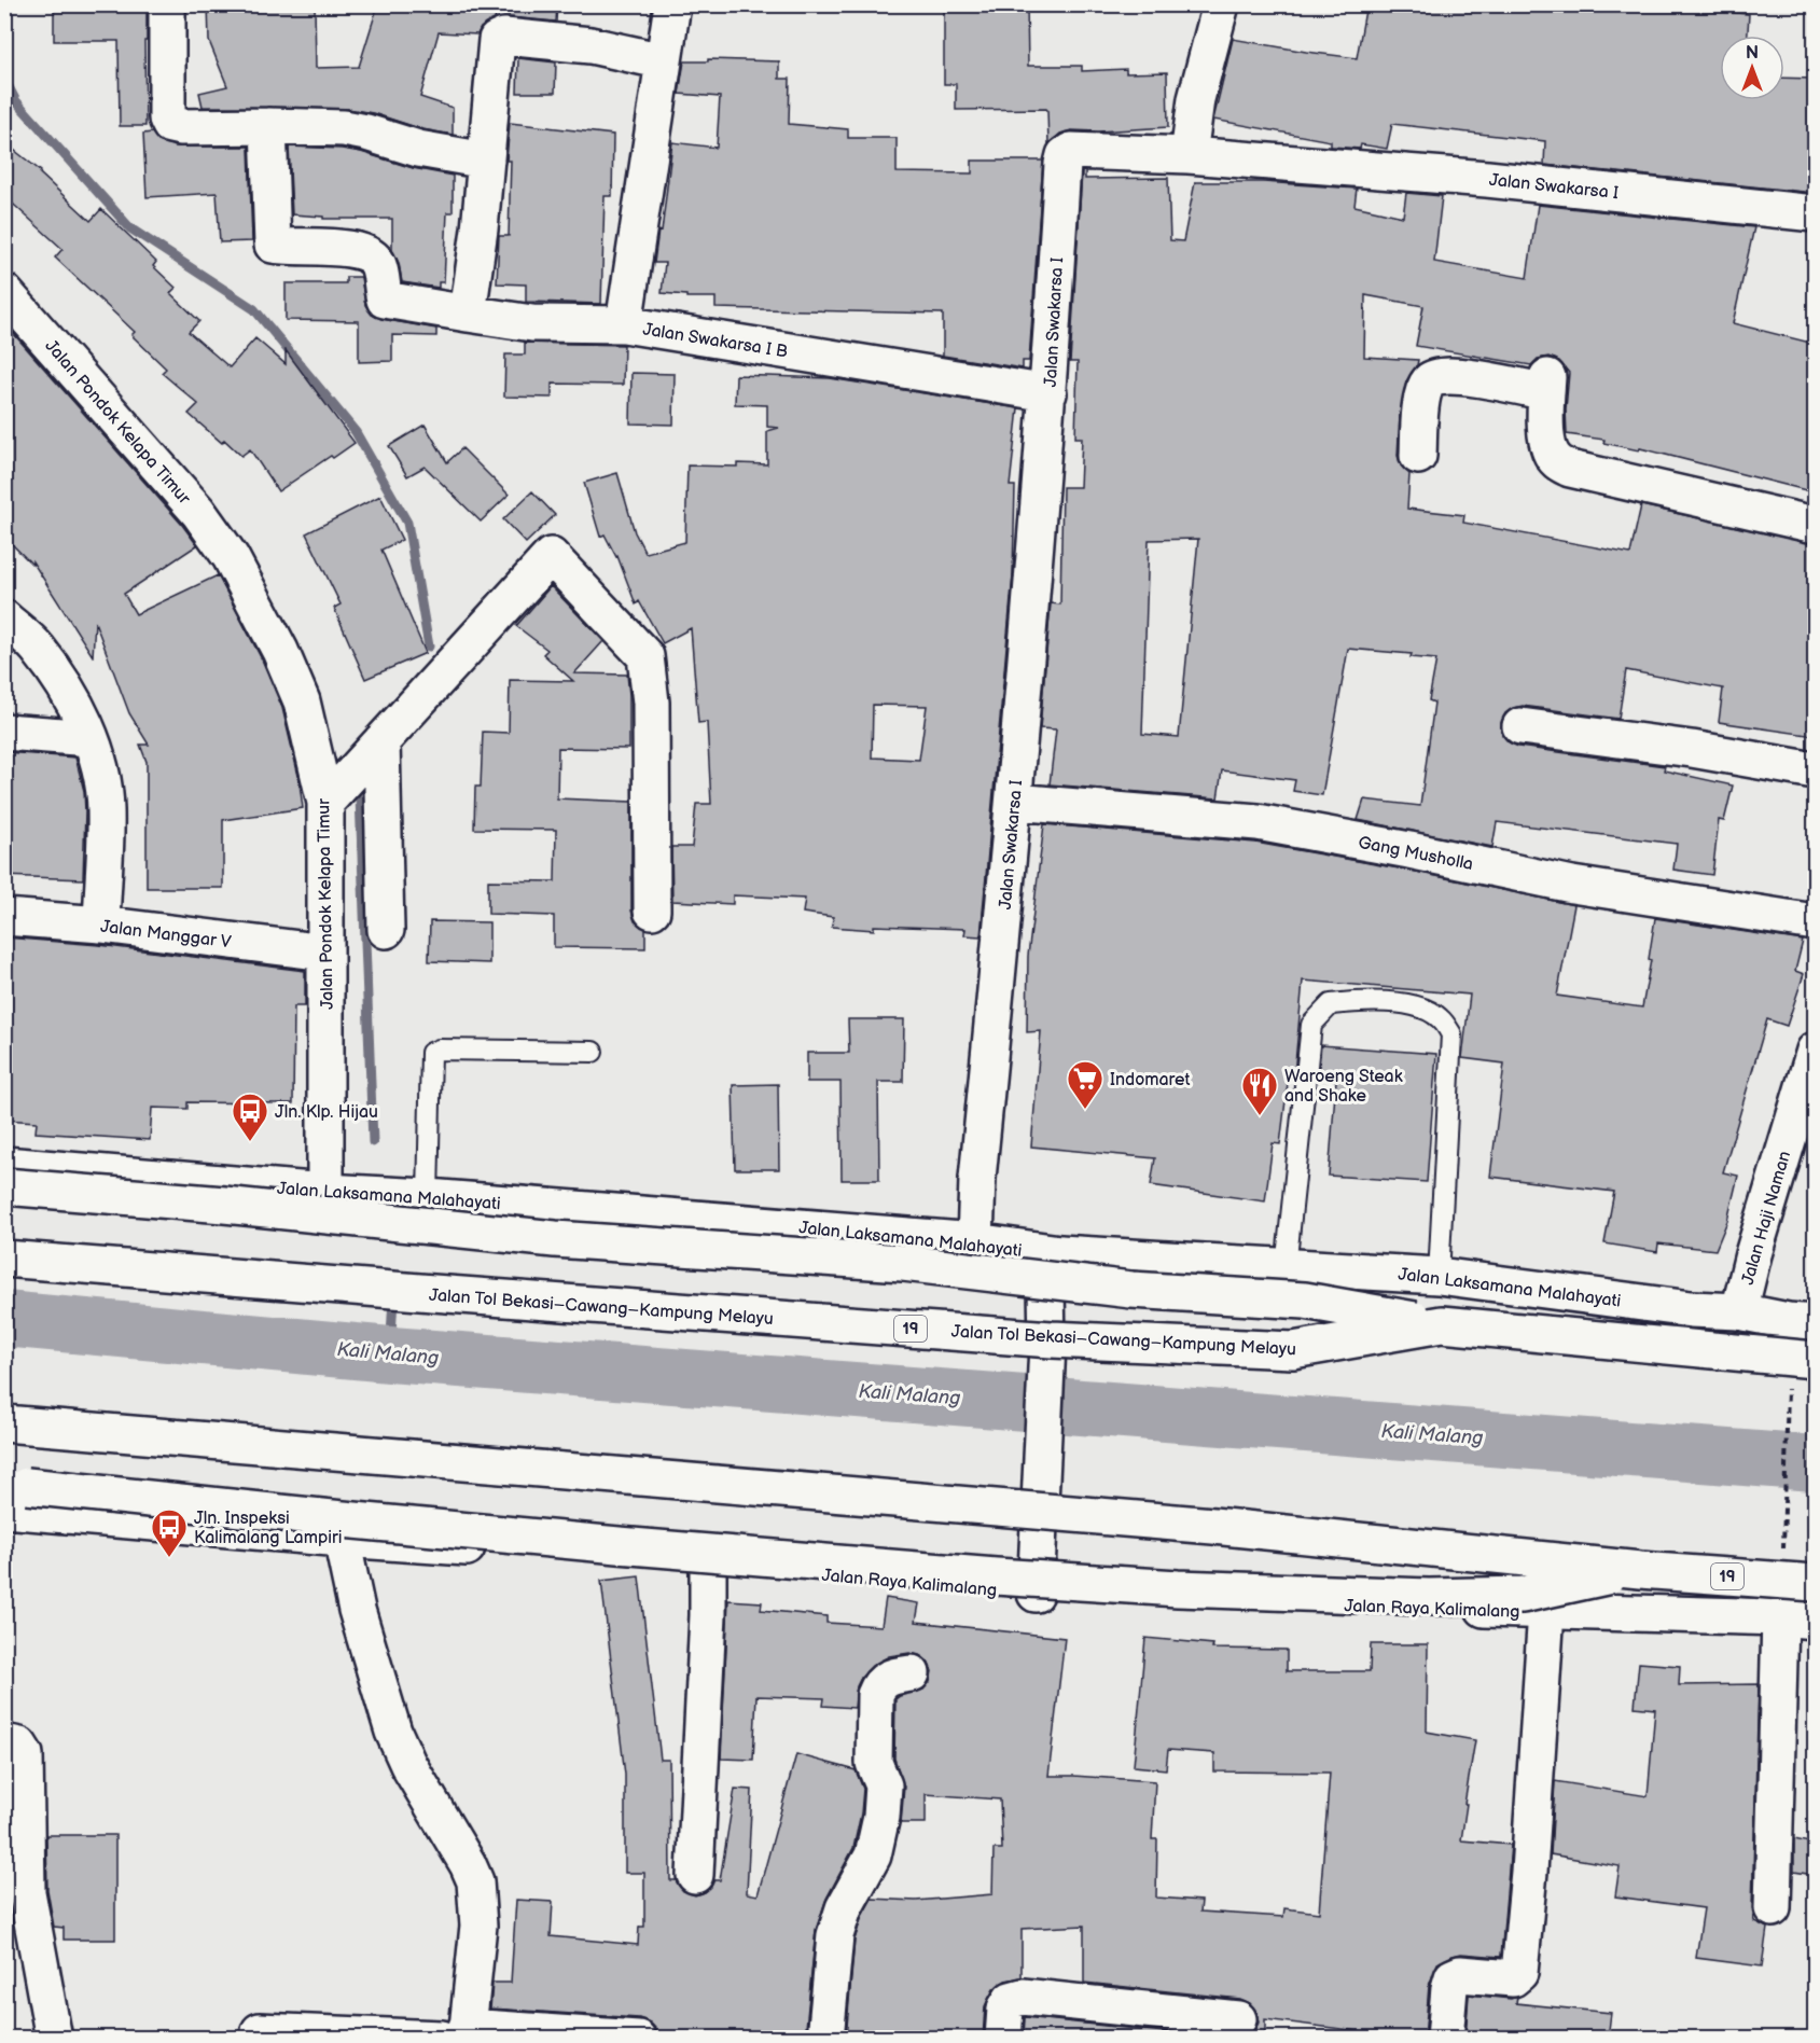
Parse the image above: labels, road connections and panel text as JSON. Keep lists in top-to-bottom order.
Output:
{
  "streets": {
    "main road": [
      "Jalan Swakarsa I",
      "Jalan Swakarsa I B",
      "Jalan Pondok Kelapa Timur",
      "Gang Musholla",
      "Jalan Manggar V",
      "Jalan Laksamana Malahayati",
      "Jalan Haji Naman",
      "Jalan Tol Bekasi–Cawang–Kampung Melayu",
      "19",
      "Jalan Raya Kalimalang"
    ]
  },
  "crossings": [
    ["Jalan Swakarsa I", "Jalan Swakarsa I B"],
    ["Jalan Swakarsa I", "Gang Musholla"],
    ["Jalan Swakarsa I", "Jalan Laksamana Malahayati"],
    ["Jalan Pondok Kelapa Timur", "Jalan Manggar V"],
    ["Jalan Pondok Kelapa Timur", "Jalan Laksamana Malahayati"],
    ["Jalan Laksamana Malahayati", "Jalan Haji Naman"]
  ],
  "water": ["Kali Malang"],
  "places": {
    "supermarket": ["Indomaret"],
    "restaurant": ["Waroeng Steak and Shake"],
    "bus stop": ["Jln. Klp. Hijau", "Jln. Inspeksi Kalimalang Lampiri"]
  },
  "north": "top"
}
